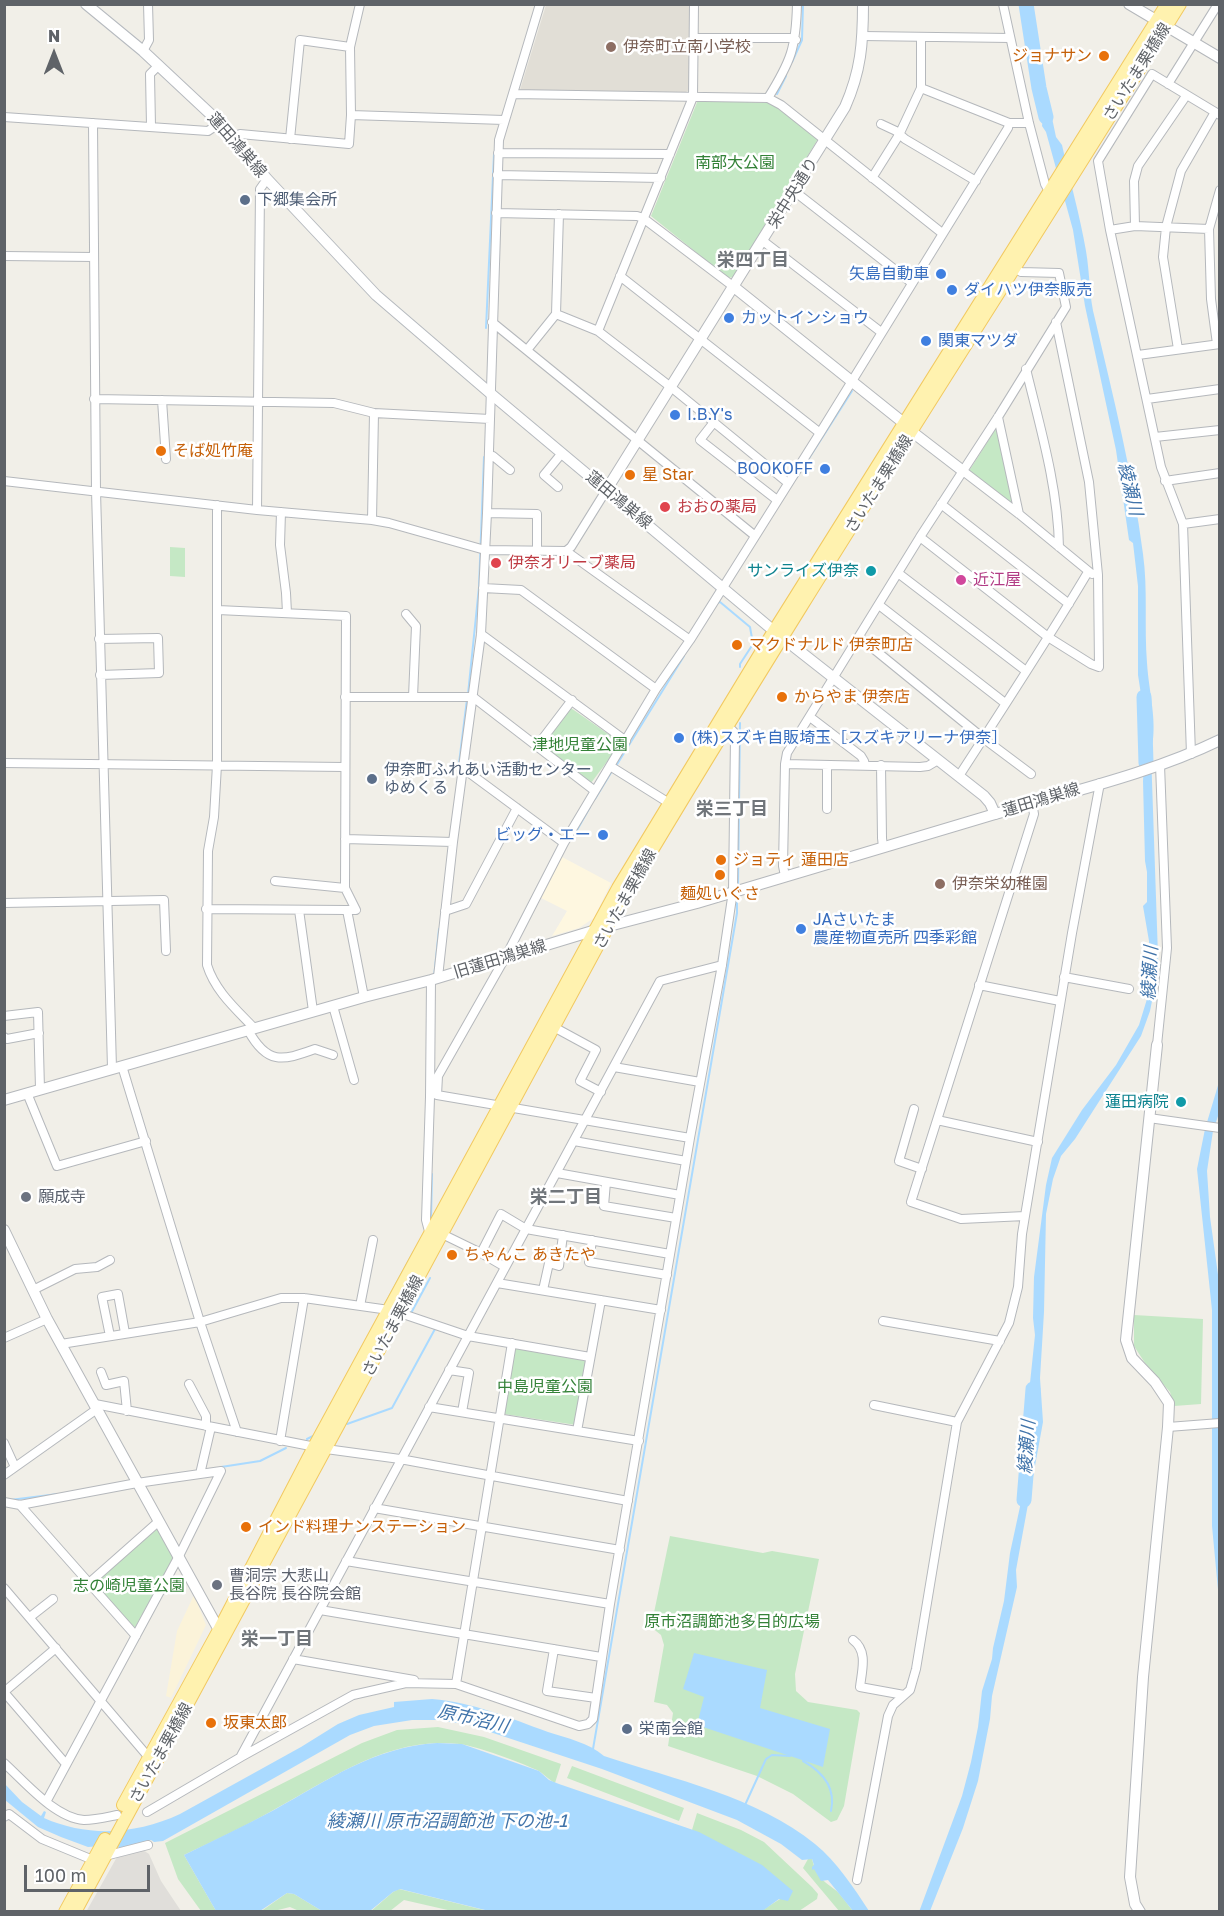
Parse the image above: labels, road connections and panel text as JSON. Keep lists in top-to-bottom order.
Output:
{
  "streets": {
    "main road": ["さいたま栗橋線"],
    "street": ["蓮田鴻巣線", "栄中央通り", "旧蓮田鴻巣線"]
  },
  "crossings": [
    ["さいたま栗橋線", "蓮田鴻巣線"],
    ["さいたま栗橋線", "旧蓮田鴻巣線"],
    ["蓮田鴻巣線", "栄中央通り"],
    ["蓮田鴻巣線", "旧蓮田鴻巣線"]
  ],
  "districts": [
    "栄四丁目",
    "栄三丁目",
    "栄二丁目",
    "栄一丁目"
  ],
  "water": ["綾瀬川", "原市沼川", "綾瀬川 原市沼調節池 下の池-1"],
  "parks": [
    "南部大公園",
    "津地児童公園",
    "中島児童公園",
    "志の崎児童公園",
    "原市沼調節池多目的広場"
  ],
  "places": [
    "伊奈町立南小学校",
    "ジョナサン",
    "下郷集会所",
    "矢島自動車",
    "ダイハツ伊奈販売",
    "カットインショウ",
    "関東マツダ",
    "I.B.Y's",
    "そば処竹庵",
    "BOOKOFF",
    "星 Star",
    "おおの薬局",
    "伊奈オリーブ薬局",
    "サンライズ伊奈",
    "近江屋",
    "マクドナルド 伊奈町店",
    "からやま 伊奈店",
    "(株)スズキ自販埼玉［スズキアリーナ伊奈］",
    "伊奈町ふれあい活動センター ゆめくる",
    "ビッグ・エー",
    "ジョティ 蓮田店",
    "麺処いぐさ",
    "伊奈栄幼稚園",
    "JAさいたま 農産物直売所 四季彩館",
    "蓮田病院",
    "願成寺",
    "ちゃんこ あきたや",
    "インド料理ナンステーション",
    "曹洞宗 大悲山 長谷院 長谷院会館",
    "坂東太郎",
    "栄南会館"
  ],
  "scale_bar": "100 m",
  "north": "top"
}
